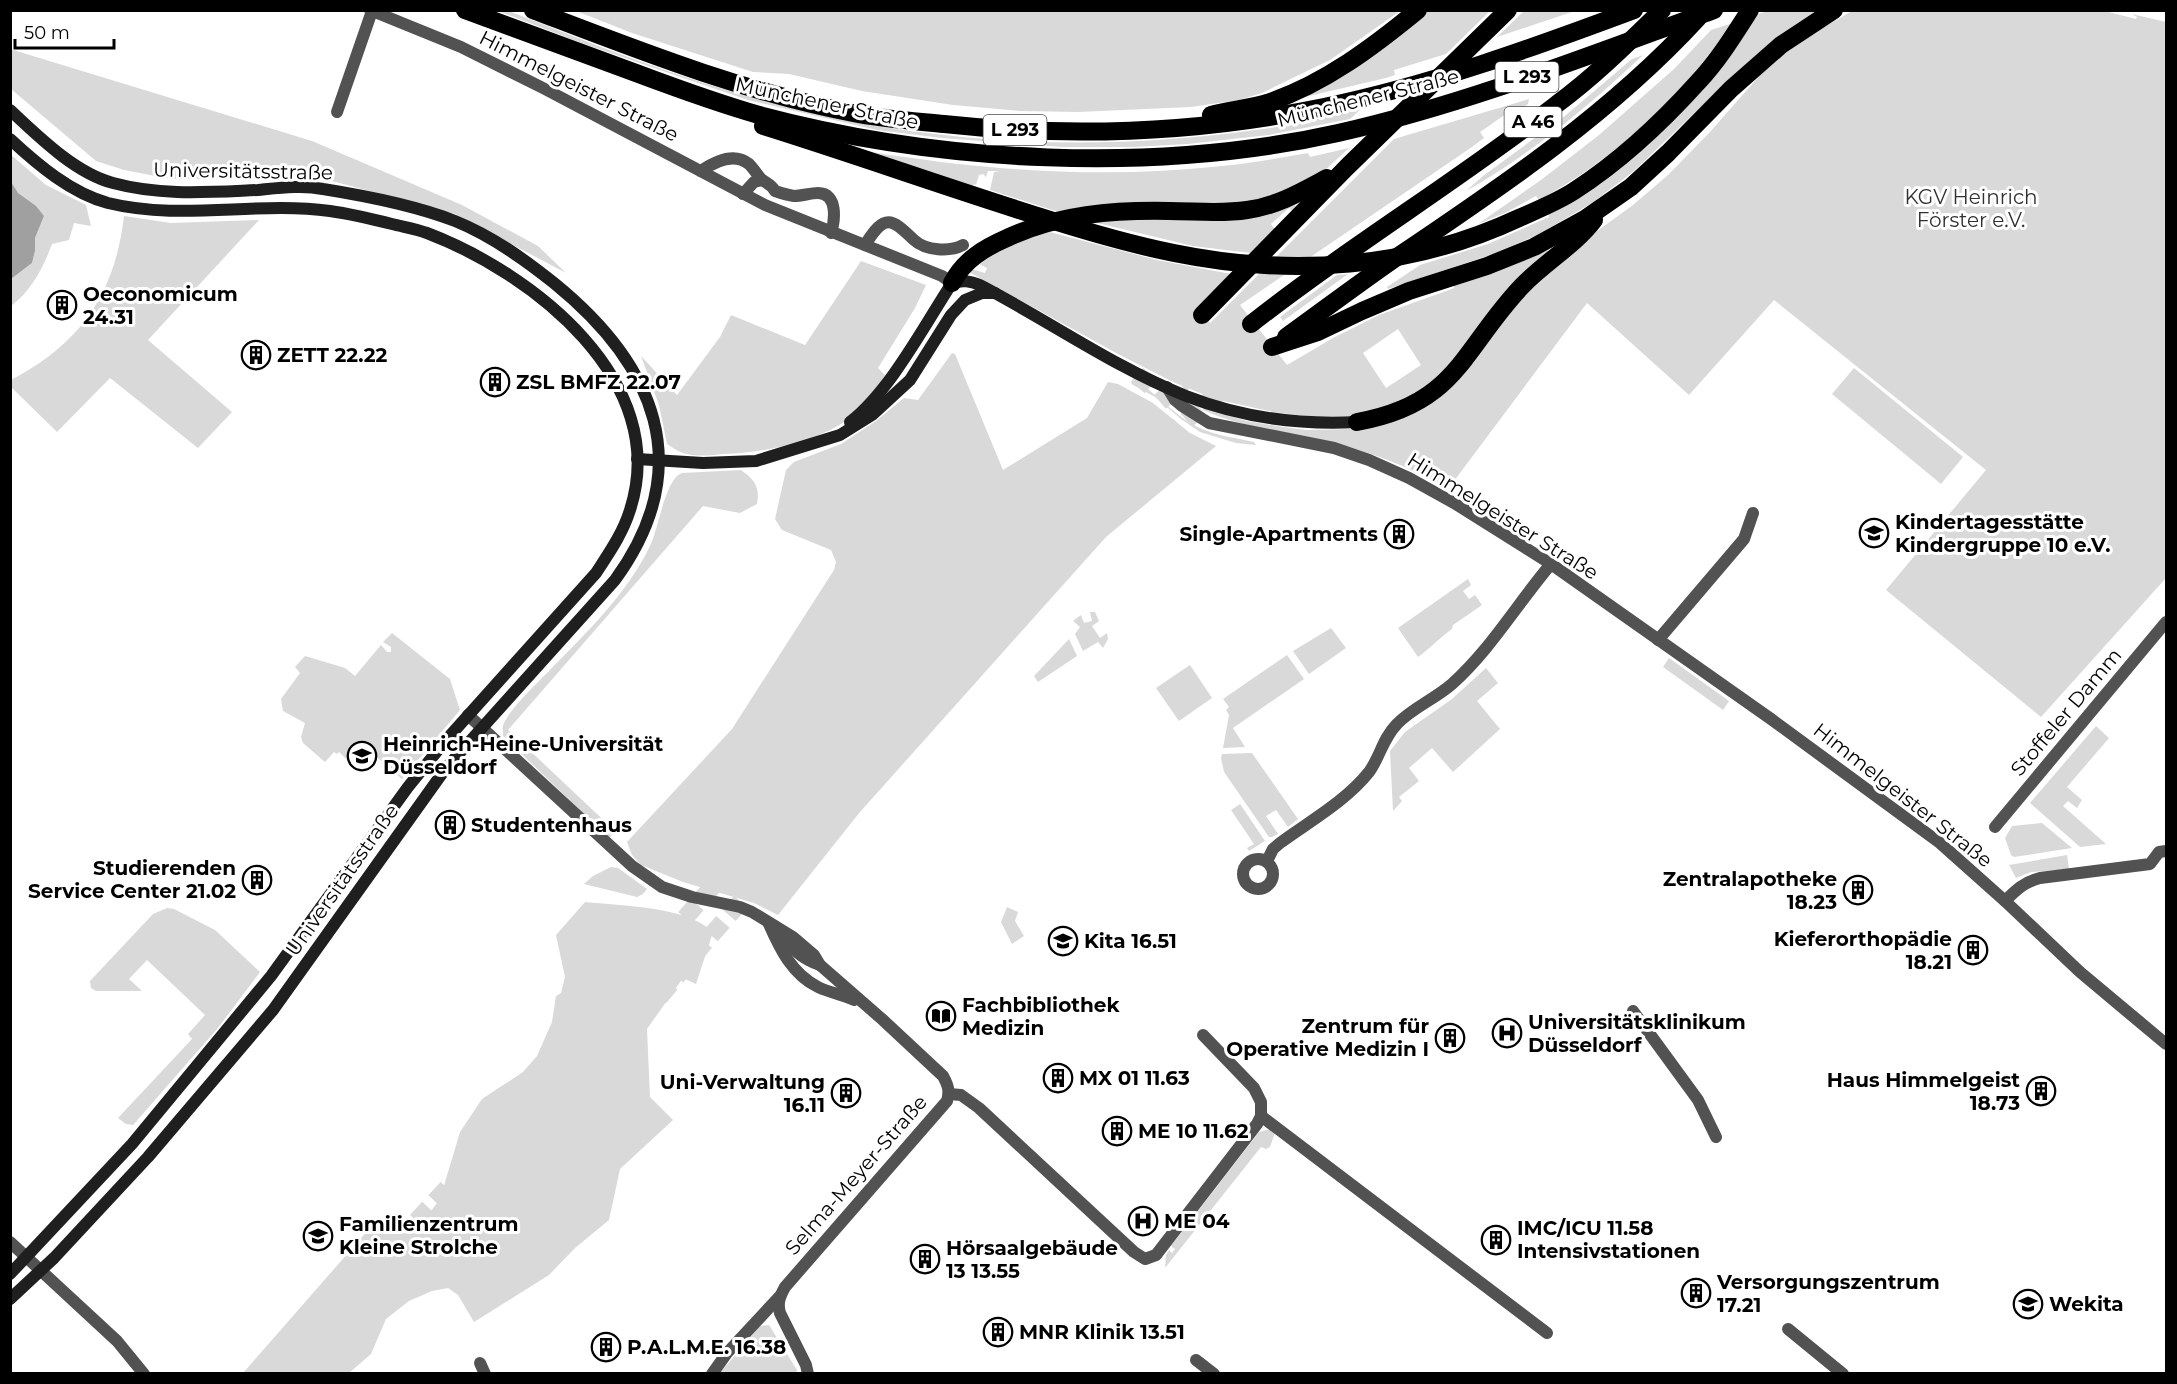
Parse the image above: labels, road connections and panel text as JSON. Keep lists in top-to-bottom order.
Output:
{
  "streets": {
    "highway": ["L 293", "Münchener Straße", "A 46"],
    "street": [
      "Himmelgeister Straße",
      "Universitätsstraße",
      "Stoffeler Damm",
      "Selma-Meyer-Straße"
    ]
  },
  "crossings": [
    ["Universitätsstraße", "Selma-Meyer-Straße"]
  ],
  "parks": ["KGV Heinrich Förster e.V."],
  "places": {
    "building": [
      "Oeconomicum 24.31",
      "ZETT 22.22",
      "ZSL BMFZ 22.07",
      "Single-Apartments",
      "Studentenhaus",
      "Studierenden Service Center 21.02",
      "Zentralapotheke 18.23",
      "Kieferorthopädie 18.21",
      "Zentrum für Operative Medizin I",
      "MX 01 11.63",
      "Haus Himmelgeist 18.73",
      "Uni-Verwaltung 16.11",
      "ME 10 11.62",
      "IMC/ICU 11.58 Intensivstationen",
      "Hörsaalgebäude 13 13.55",
      "Versorgungszentrum 17.21",
      "MNR Klinik 13.51",
      "P.A.L.M.E. 16.38"
    ],
    "school or university": [
      "Kindertagesstätte Kindergruppe 10 e.V.",
      "Heinrich-Heine-Universität Düsseldorf",
      "Kita 16.51",
      "Familienzentrum Kleine Strolche",
      "Wekita"
    ],
    "library": ["Fachbibliothek Medizin"],
    "hospital": ["Universitätsklinikum Düsseldorf", "ME 04"]
  },
  "scale_bar": "50 m"
}
